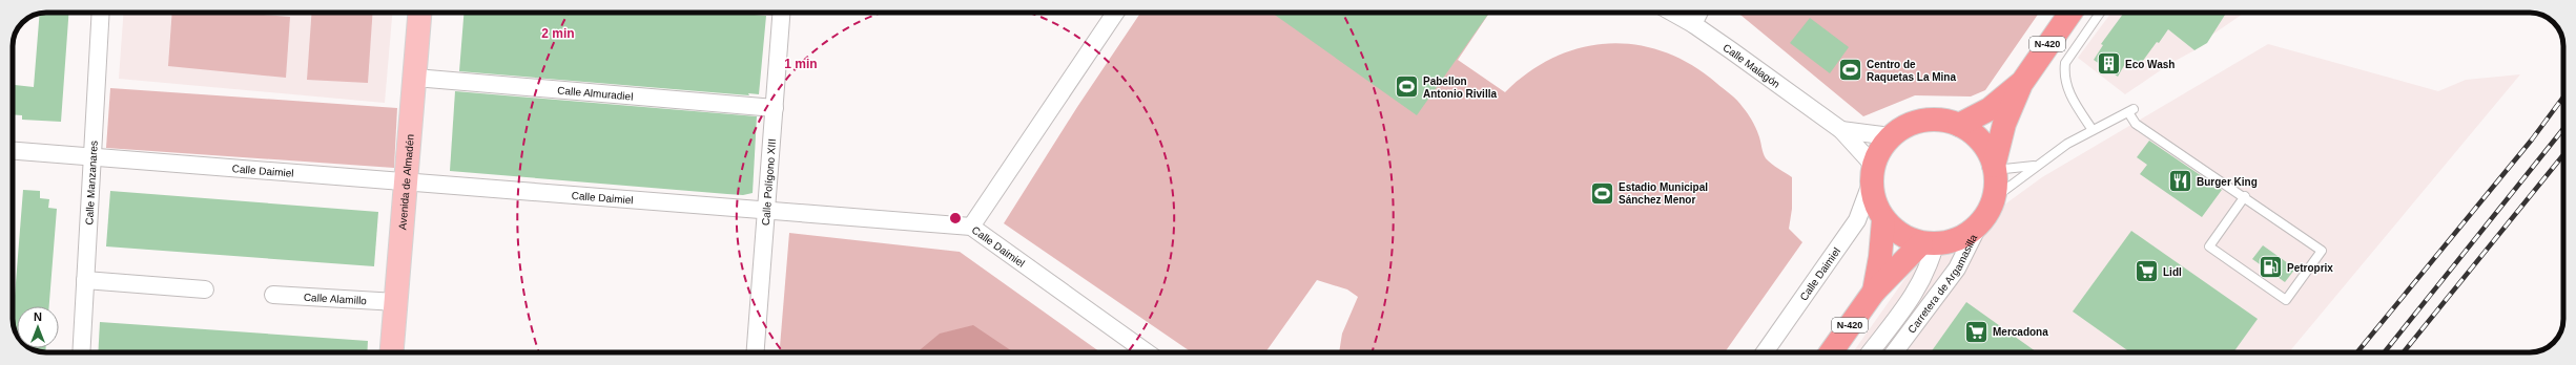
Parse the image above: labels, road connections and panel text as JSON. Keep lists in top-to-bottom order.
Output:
{
  "streets": {
    "highway": ["N-420"],
    "main road": ["Avenida de Almadén"],
    "street": [
      "Calle Malagón",
      "Calle Almuradiel",
      "Calle Daimiel",
      "Calle Manzanares",
      "Calle Polígono XIII",
      "Carretera de Argamasilla",
      "Calle Alamillo"
    ]
  },
  "crossings": [
    ["N-420", "Calle Malagón"],
    ["N-420", "Calle Daimiel"],
    ["N-420", "Carretera de Argamasilla"],
    ["Calle Malagón", "Calle Daimiel"],
    ["Calle Malagón", "Carretera de Argamasilla"],
    ["Calle Almuradiel", "Avenida de Almadén"],
    ["Calle Almuradiel", "Calle Polígono XIII"],
    ["Calle Daimiel", "Calle Manzanares"],
    ["Calle Daimiel", "Avenida de Almadén"],
    ["Calle Daimiel", "Calle Polígono XIII"],
    ["Calle Daimiel", "Carretera de Argamasilla"],
    ["Avenida de Almadén", "Calle Alamillo"]
  ],
  "places": {
    "building": ["Eco Wash"],
    "sports": ["Centro de Raquetas La Mina", "Pabellon Antonio Rivilla", "Estadio Municipal Sánchez Menor"],
    "restaurant": ["Burger King"],
    "fuel station": ["Petroprix"],
    "supermarket": ["Lidl", "Mercadona"]
  },
  "north": "top",
  "rings": ["2 min", "1 min"]
}
